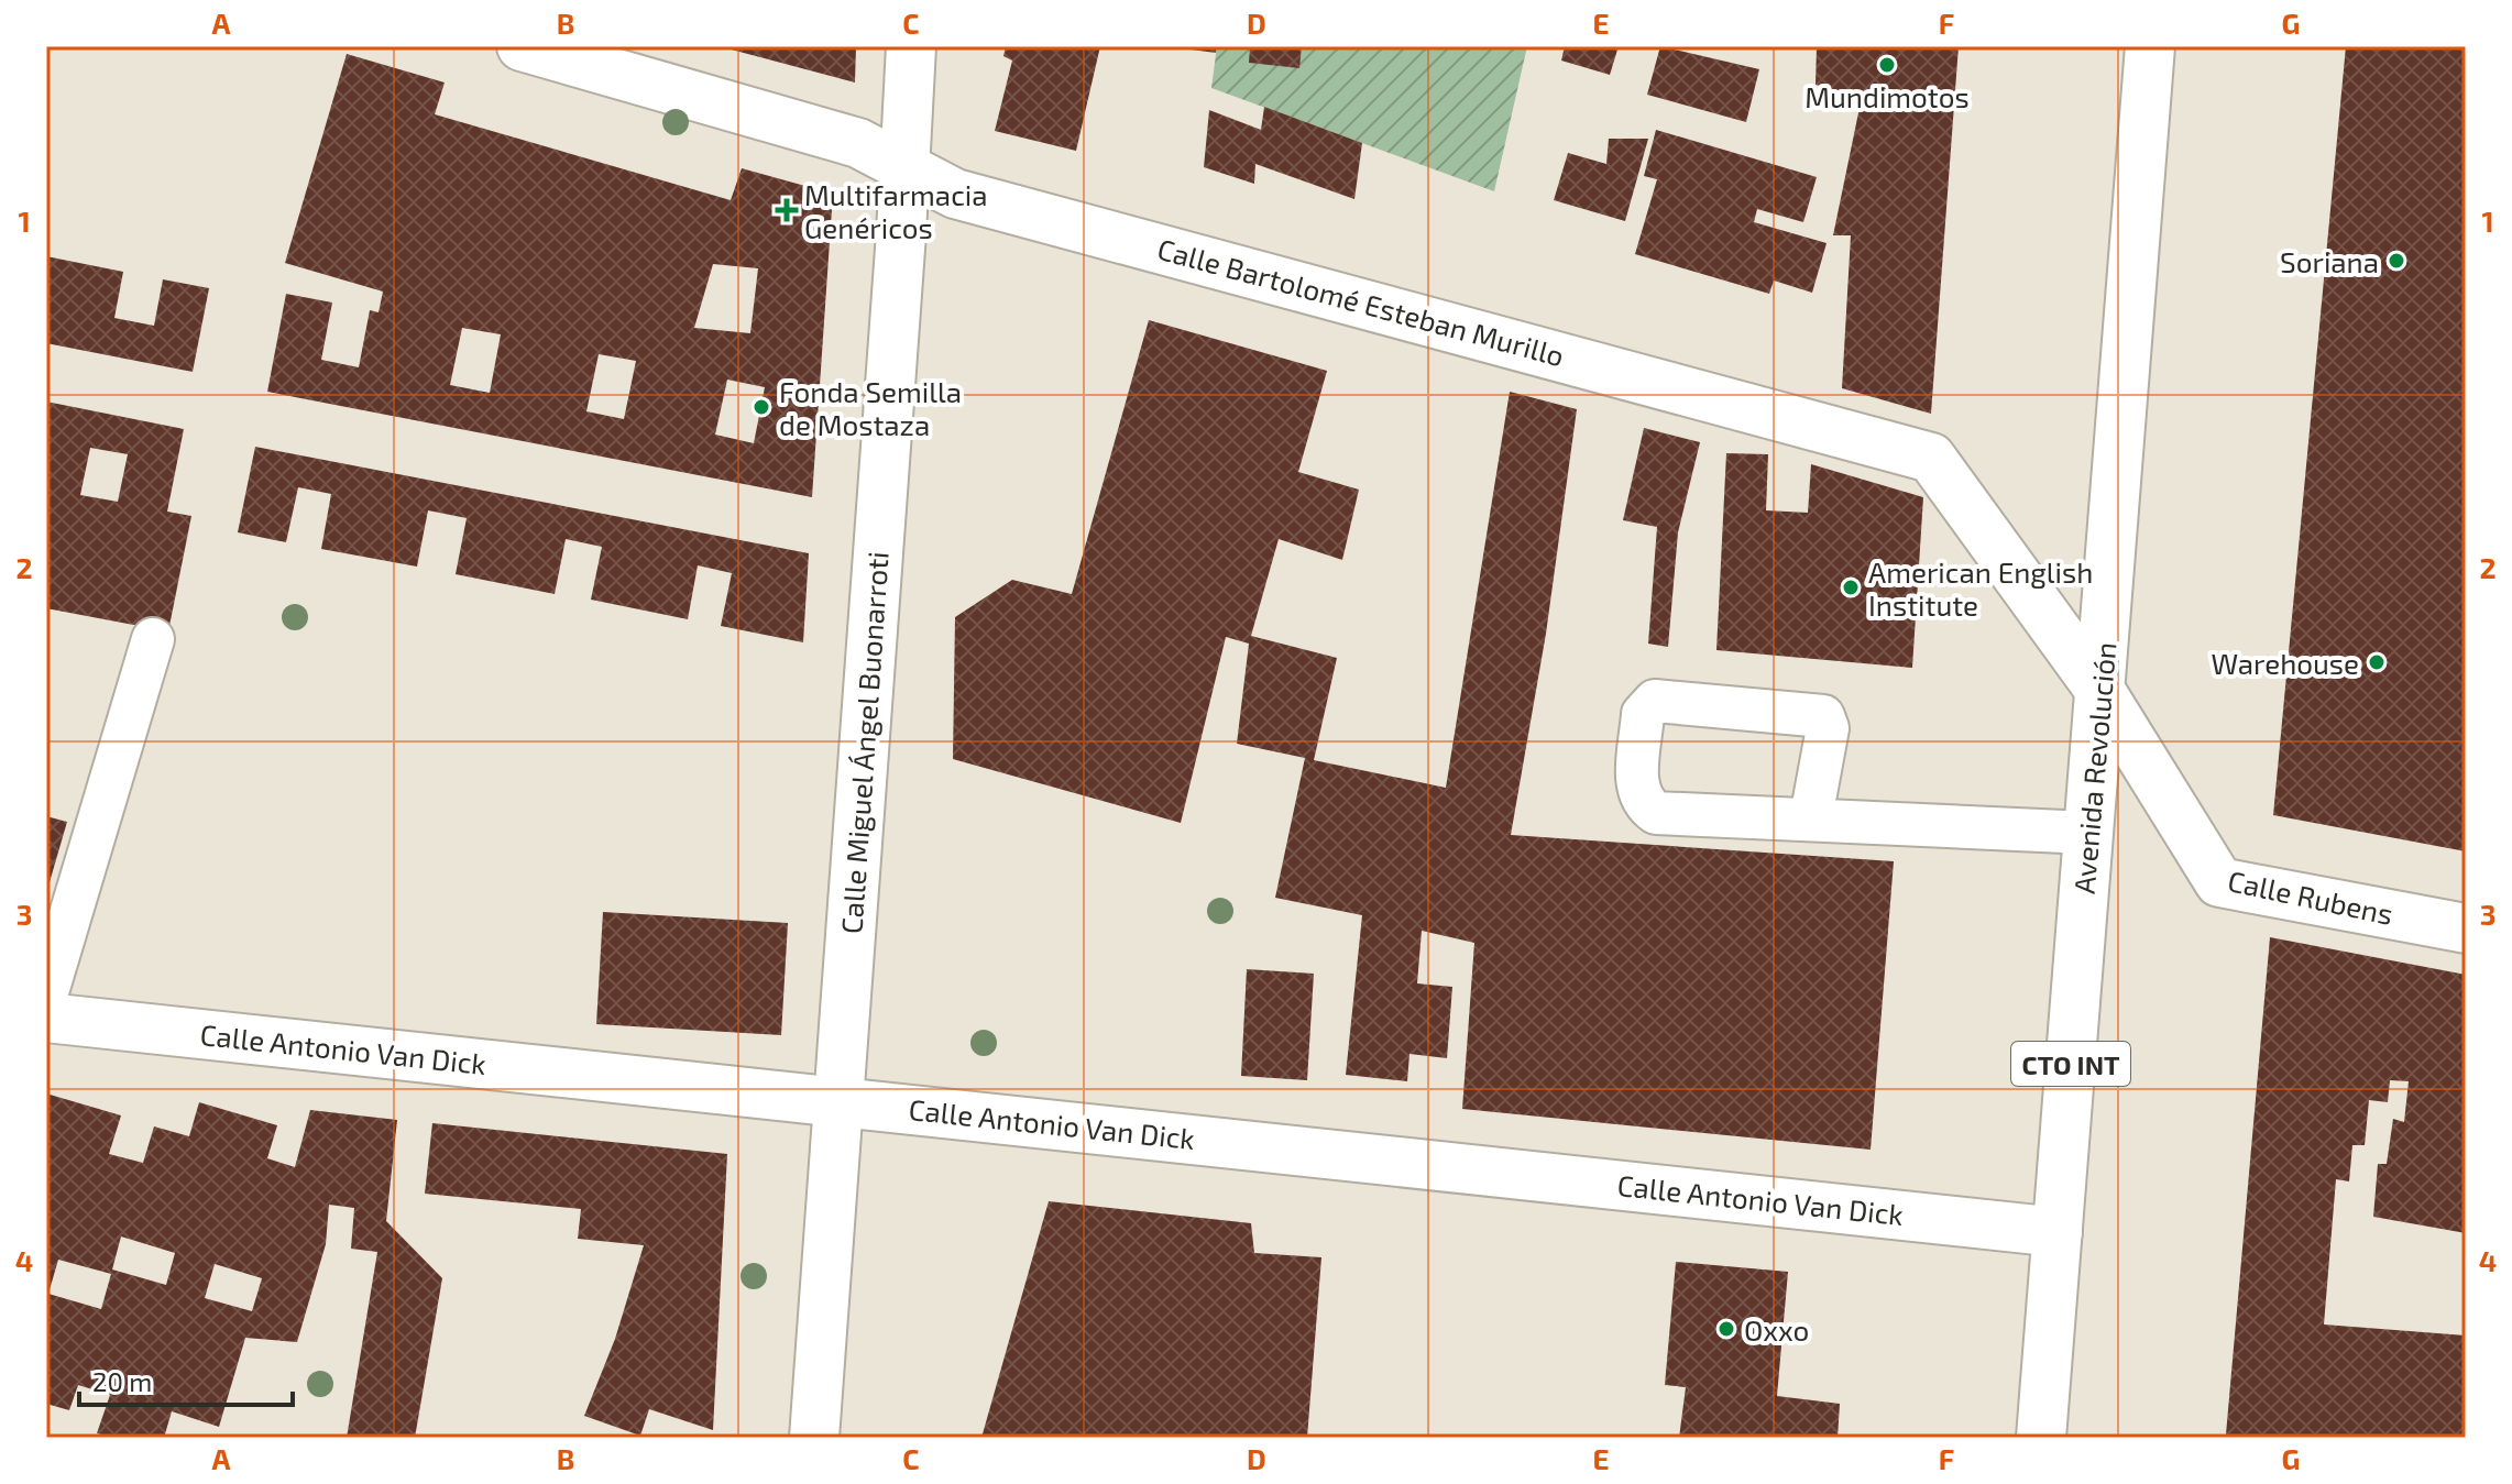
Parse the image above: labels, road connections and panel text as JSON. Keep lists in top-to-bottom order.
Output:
{
  "streets": {
    "street": [
      "Calle Bartolomé Esteban Murillo",
      "Calle Miguel Ángel Buonarroti",
      "Avenida Revolución",
      "Calle Rubens",
      "Calle Antonio Van Dick",
      "CTO INT"
    ]
  },
  "crossings": [
    ["Calle Bartolomé Esteban Murillo", "Calle Miguel Ángel Buonarroti"],
    ["Calle Bartolomé Esteban Murillo", "Avenida Revolución"],
    ["Calle Bartolomé Esteban Murillo", "Calle Rubens"],
    ["Calle Miguel Ángel Buonarroti", "Calle Antonio Van Dick"],
    ["Avenida Revolución", "Calle Rubens"],
    ["Avenida Revolución", "Calle Antonio Van Dick"]
  ],
  "places": {
    "other": [
      "Mundimotos",
      "Soriana",
      "Fonda Semilla de Mostaza",
      "American English Institute",
      "Warehouse",
      "Oxxo"
    ],
    "health": ["Multifarmacia Genéricos"]
  },
  "scale_bar": "20 m",
  "grid": {
    "columns": [
      "A",
      "B",
      "C",
      "D",
      "E",
      "F",
      "G"
    ],
    "rows": [
      "1",
      "2",
      "3",
      "4"
    ]
  }
}
